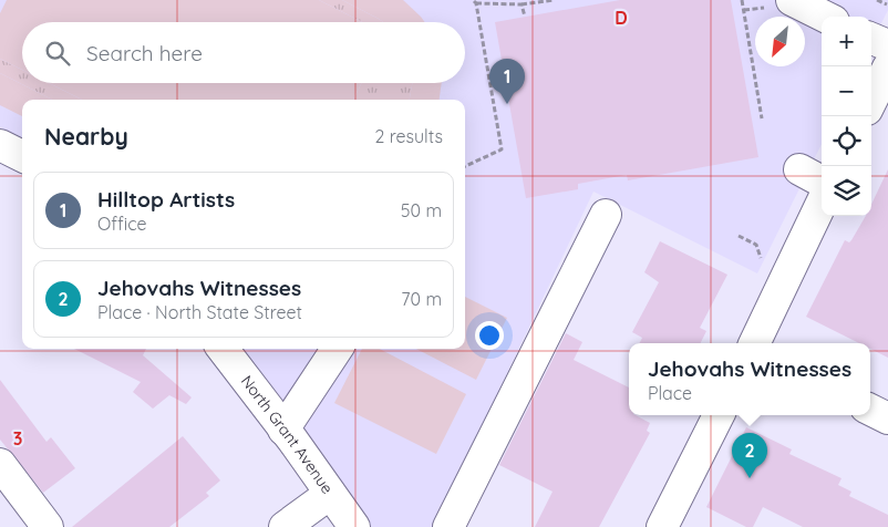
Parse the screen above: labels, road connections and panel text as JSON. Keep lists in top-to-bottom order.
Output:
{
  "streets": {
    "street": ["North Grant Avenue"]
  },
  "north": "bottom left",
  "page": {
    "map_buttons": ["+", "−"],
    "search": "Search here",
    "pins": ["1", "2"],
    "heading": ["Nearby", "2 results"],
    "list": [
      {
        "mark": "1",
        "name": "Hilltop Artists",
        "note": "Office",
        "value": "50 m"
      },
      {
        "mark": "2",
        "name": "Jehovahs Witnesses",
        "note": "Place · North State Street",
        "value": "70 m"
      }
    ],
    "popup": ["Jehovahs Witnesses", "Place"]
  },
  "grid": {
    "columns": ["D"],
    "rows": ["3"]
  }
}
